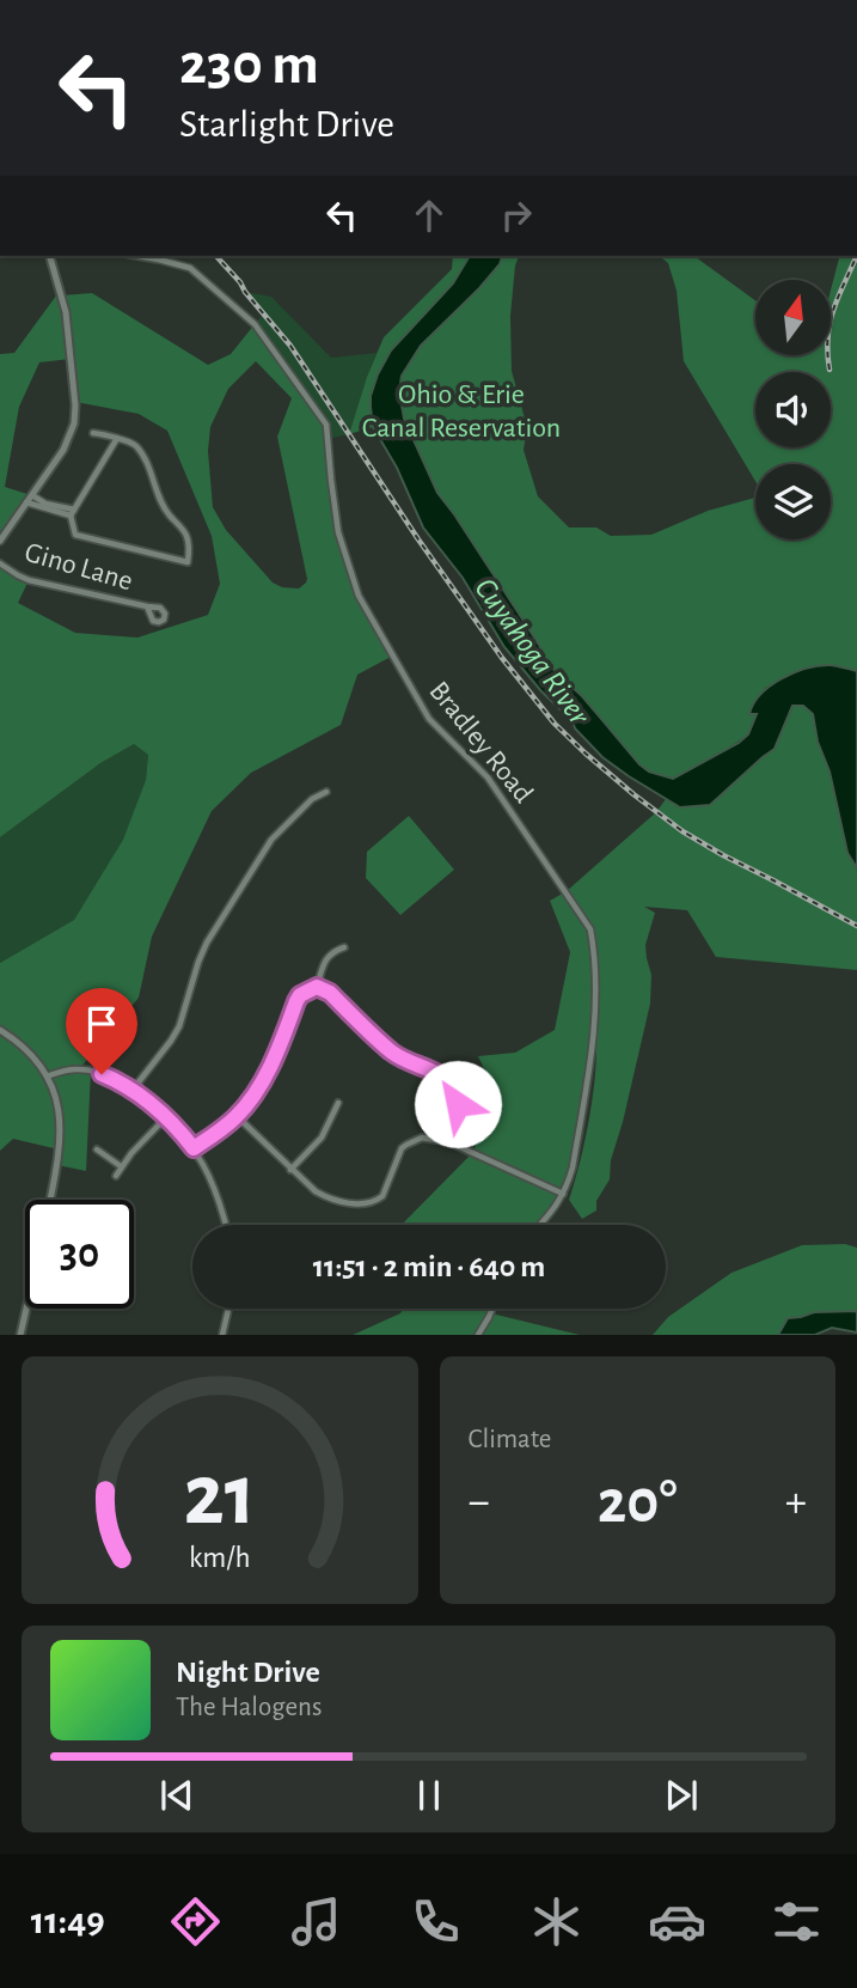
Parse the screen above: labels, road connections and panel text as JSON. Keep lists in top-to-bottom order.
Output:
{
  "streets": {
    "street": ["Gino Lane", "Bradley Road"]
  },
  "water": ["Cuyahoga River"],
  "parks": ["Ohio & Erie Canal Reservation"],
  "north": "top",
  "page": {
    "turn": ["230 m", "Starlight Drive"],
    "limit": "30",
    "trip": "11:51 · 2 min · 640 m",
    "tile": "Climate",
    "heat": ["−", "20°", "+"],
    "song": ["Night Drive", "The Halogens"],
    "tabs": "11:49",
    "gauge": ["21", "km/h"]
  }
}
